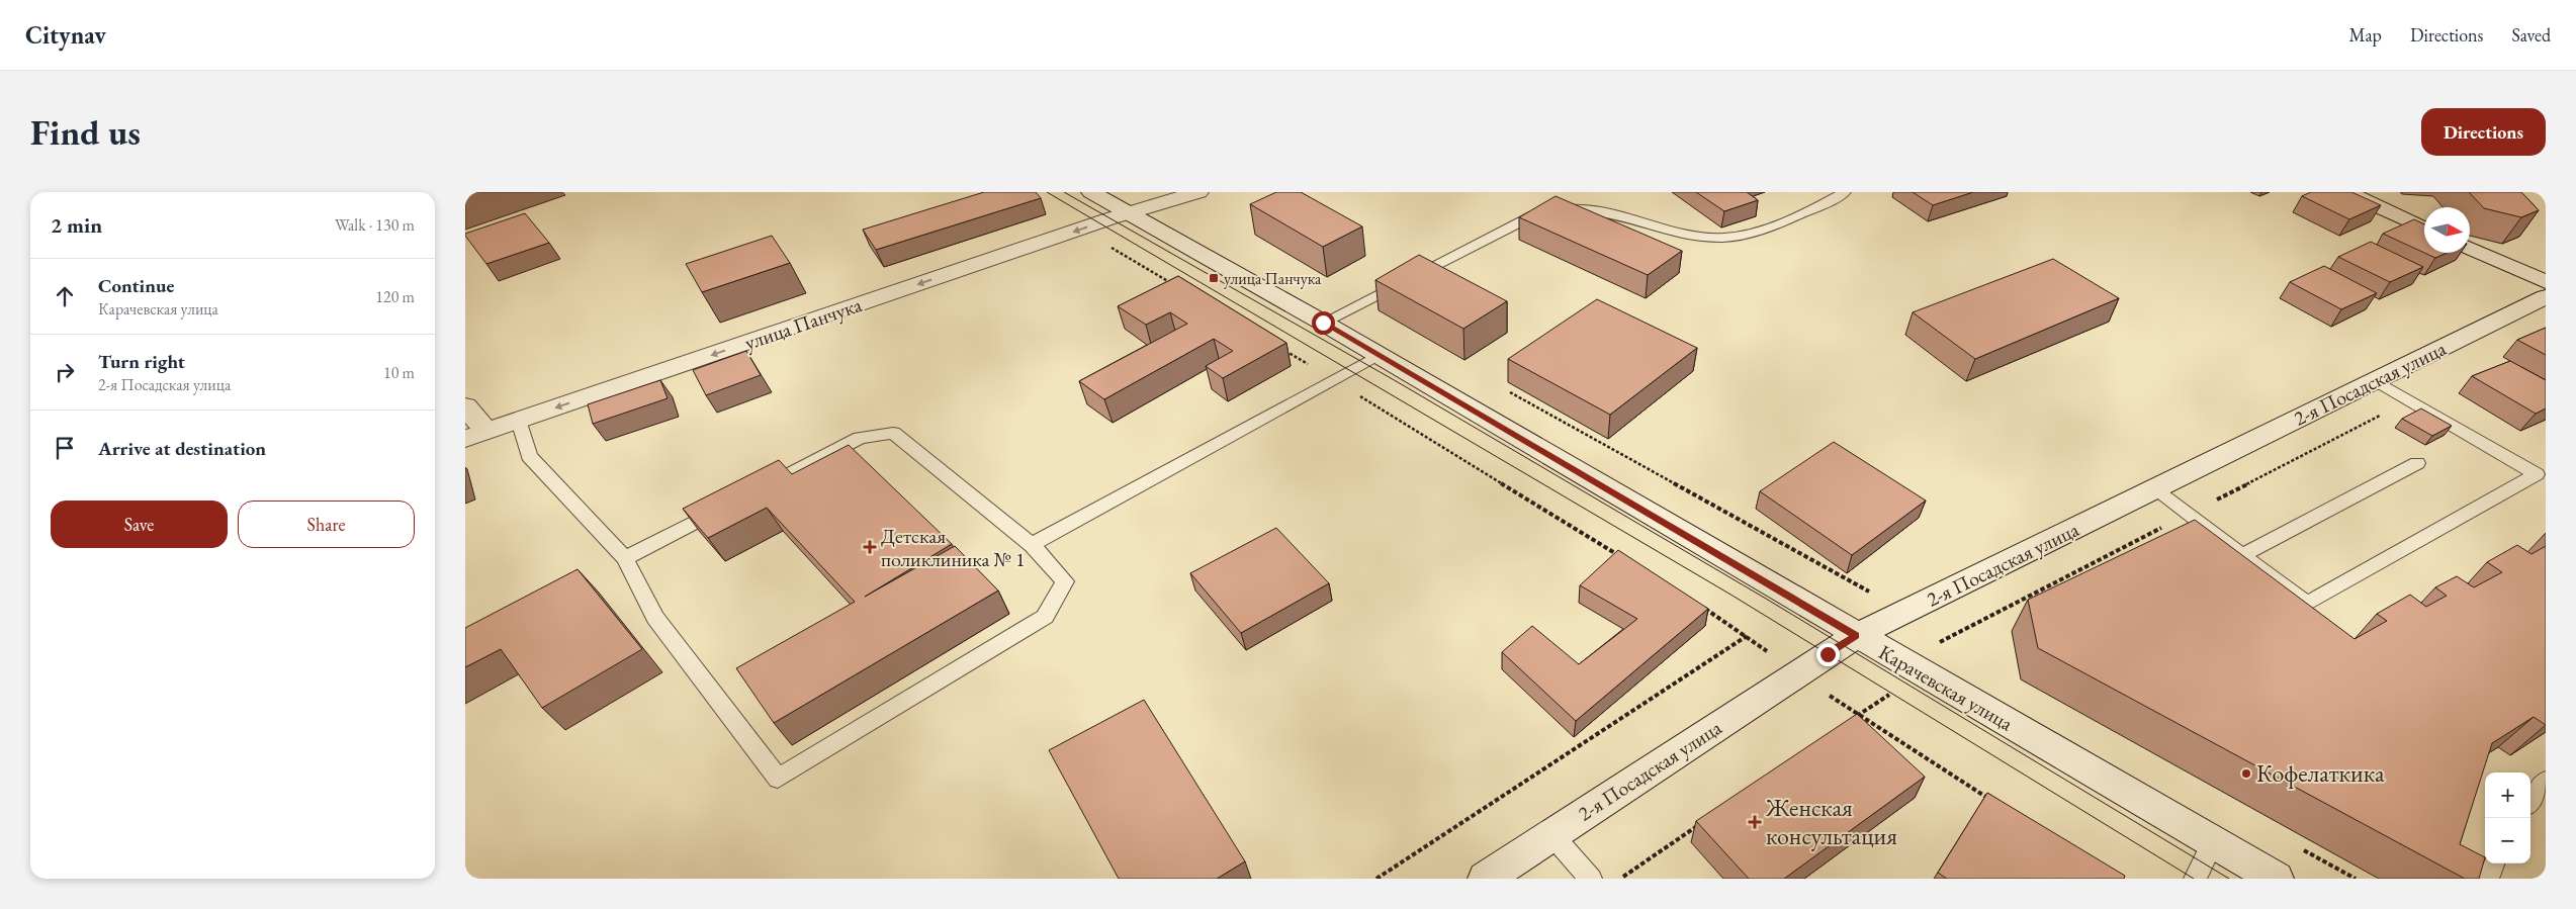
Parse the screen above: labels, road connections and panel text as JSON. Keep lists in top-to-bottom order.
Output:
{
  "streets": {
    "street": ["улица Панчука", "2-я Посадская улица", "Карачевская улица"]
  },
  "crossings": [
    ["улица Панчука", "Карачевская улица"],
    ["2-я Посадская улица", "Карачевская улица"]
  ],
  "one_way": ["улица Панчука"],
  "places": {
    "transit": ["улица Панчука"],
    "health": ["Детская поликлиника № 1", "Женская консультация"],
    "other": ["Кофелаткика"]
  },
  "north": "right",
  "page": {
    "header": "Citynav",
    "nav": ["Map", "Directions", "Saved"],
    "buttons": [
      "Directions",
      ["Save", "Share"]
    ],
    "title": "Find us",
    "heading": ["2 min", "Walk · 130 m"],
    "list": [
      ["Continue", "Карачевская улица", "120 m"],
      ["Turn right", "2-я Посадская улица", "10 m"],
      "Arrive at destination"
    ],
    "map_buttons": ["+", "−"]
  }
}
